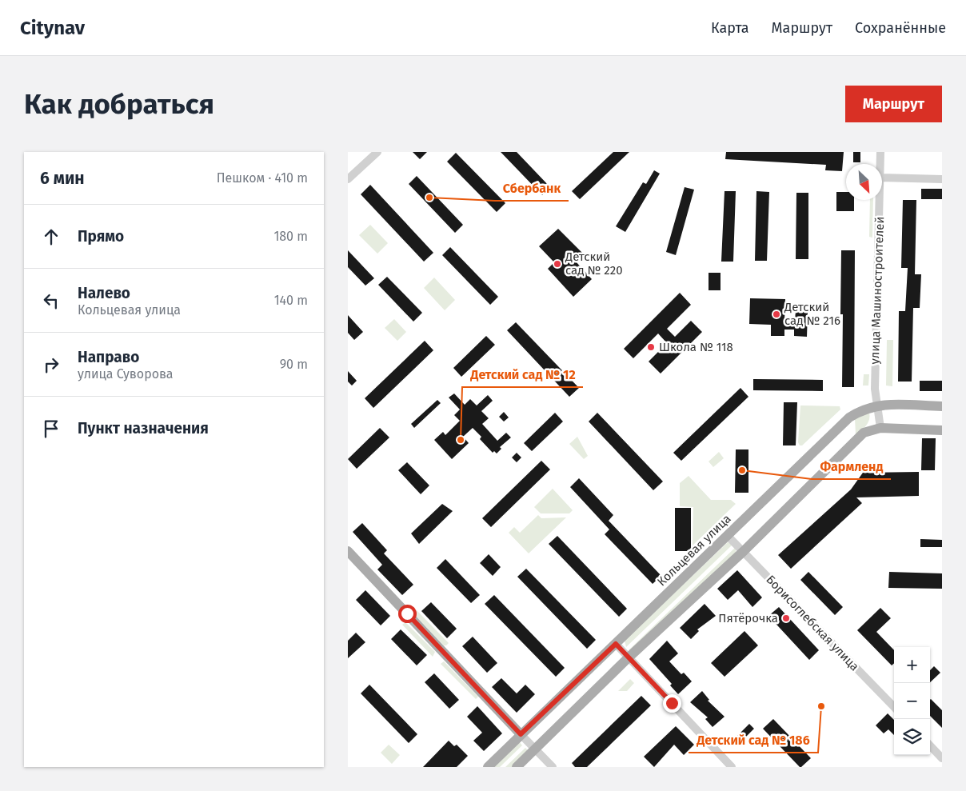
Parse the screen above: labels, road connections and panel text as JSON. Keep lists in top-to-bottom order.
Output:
{
  "streets": {
    "main road": ["Кольцевая улица"],
    "street": ["улица Машиностроителей", "Борисоглебская улица"]
  },
  "crossings": [
    ["улица Машиностроителей", "Кольцевая улица"],
    ["Кольцевая улица", "Борисоглебская улица"]
  ],
  "places": [
    "Сбербанк",
    "Детский сад № 220",
    "Детский сад № 216",
    "Школа № 118",
    "Детский сад № 12",
    "Фармленд",
    "Пятёрочка",
    "Детский сад № 186"
  ],
  "north": "bottom right",
  "page": {
    "header": "Citynav",
    "nav": ["Карта", "Маршрут", "Сохранённые"],
    "buttons": "Маршрут",
    "title": "Как добраться",
    "heading": ["6 мин", "Пешком · 410 m"],
    "list": [
      ["Прямо", "180 m"],
      ["Налево", "Кольцевая улица", "140 m"],
      ["Направо", "улица Суворова", "90 m"],
      "Пункт назначения"
    ],
    "map_buttons": ["+", "−"]
  }
}
